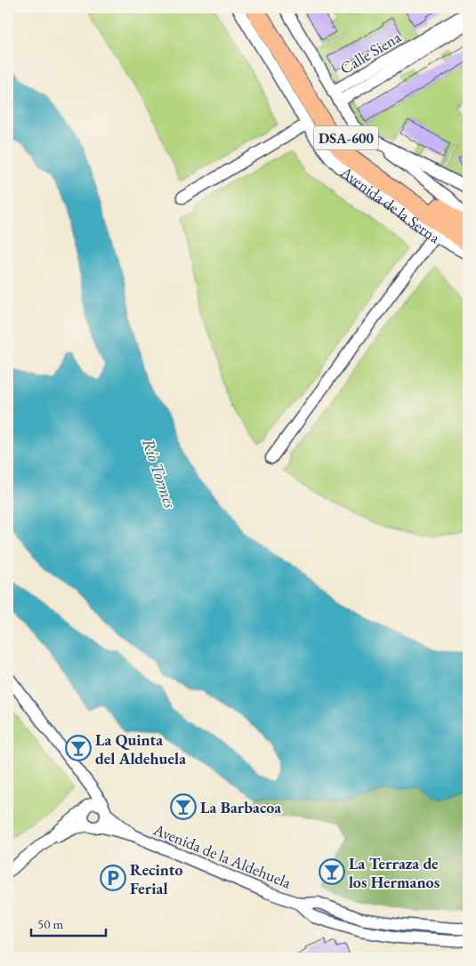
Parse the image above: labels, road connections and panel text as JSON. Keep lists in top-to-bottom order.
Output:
{
  "streets": {
    "main road": ["DSA-600", "Avenida de la Serna"],
    "street": ["Calle Siena", "Avenida de la Aldehuela"]
  },
  "water": ["Río Tormes"],
  "places": {
    "bar": ["La Quinta del Aldehuela", "La Barbacoa", "La Terraza de los Hermanos"],
    "parking": ["Recinto Ferial"]
  },
  "scale_bar": "50 m"
}
